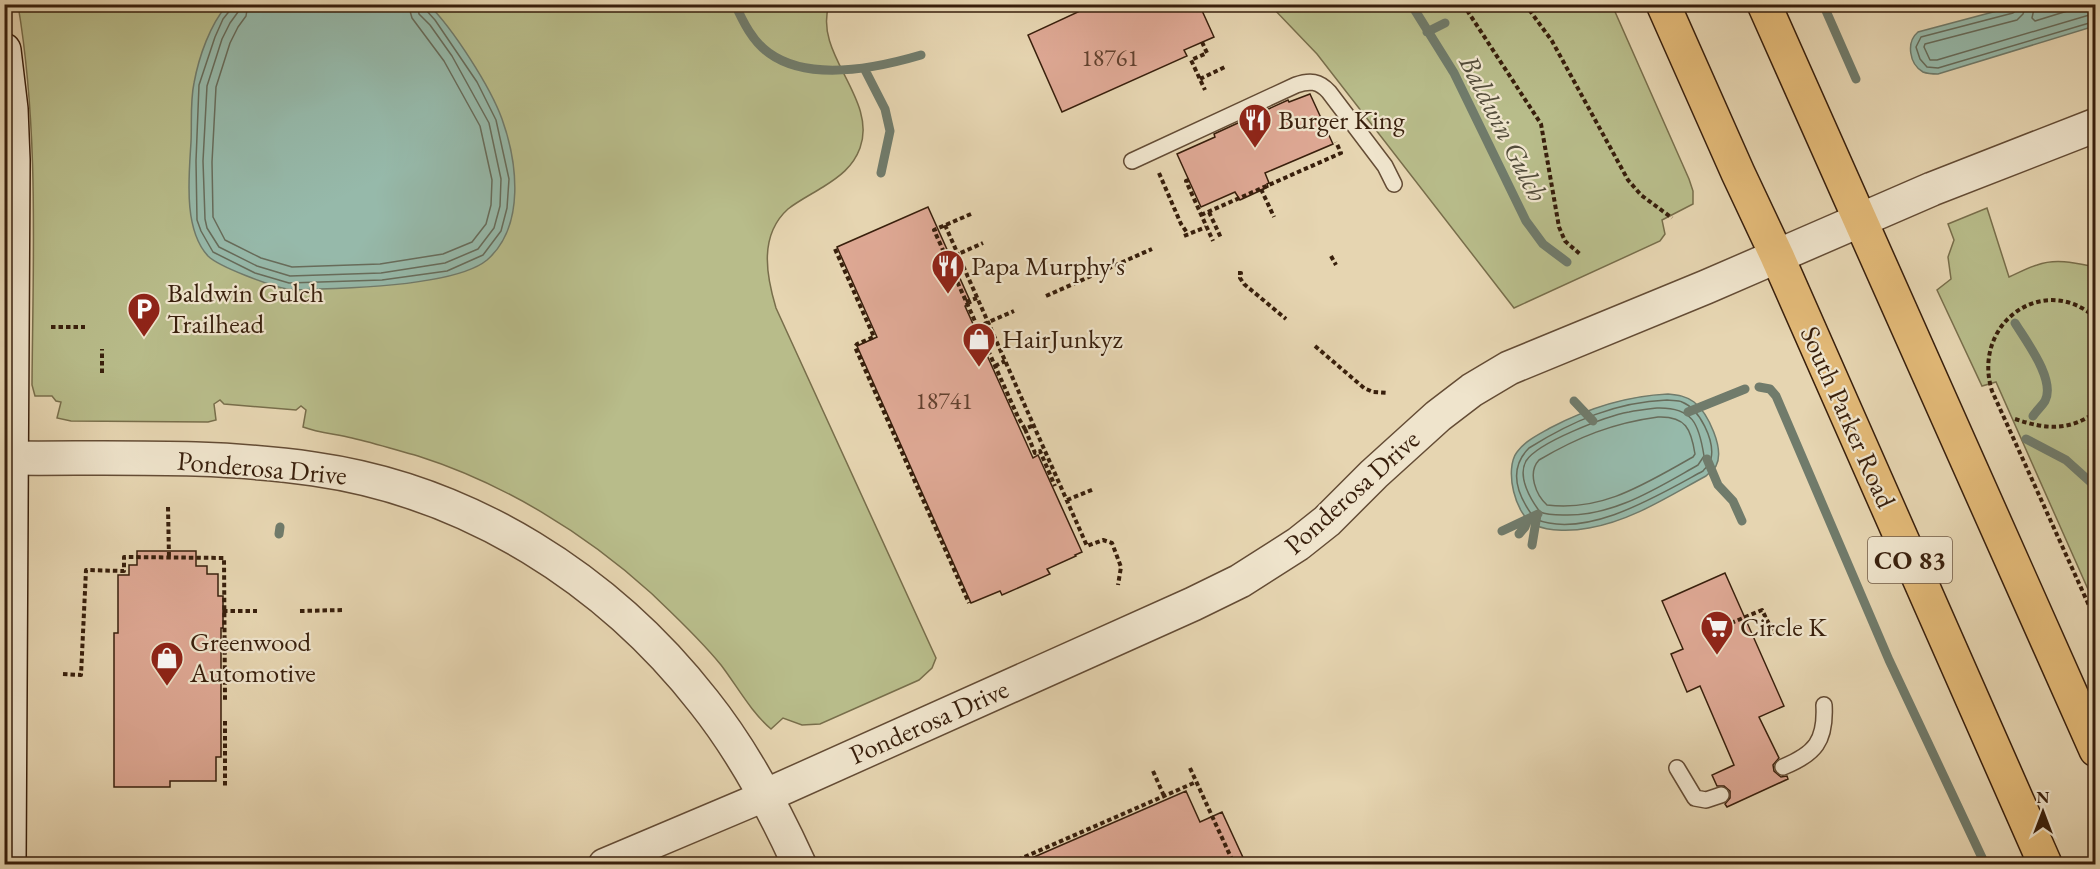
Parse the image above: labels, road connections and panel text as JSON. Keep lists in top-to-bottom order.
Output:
{
  "streets": {
    "highway": ["South Parker Road", "CO 83"],
    "street": ["Ponderosa Drive"]
  },
  "crossings": [
    ["South Parker Road", "Ponderosa Drive"]
  ],
  "water": ["Baldwin Gulch"],
  "places": {
    "restaurant": ["Burger King", "Papa Murphy's"],
    "parking": ["Baldwin Gulch Trailhead"],
    "shop": ["HairJunkyz", "Greenwood Automotive"],
    "supermarket": ["Circle K"]
  },
  "house_numbers": ["18761", "18741"],
  "north": "top"
}
